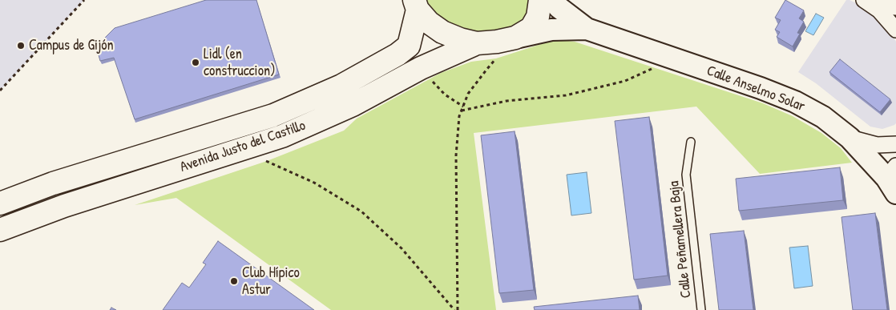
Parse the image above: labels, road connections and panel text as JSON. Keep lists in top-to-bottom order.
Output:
{
  "streets": {
    "main road": ["Calle Anselmo Solar", "Avenida Justo del Castillo"],
    "lane": ["Calle Peñamellera Baja"]
  },
  "places": ["Campus de Gijón", "Lidl (en construccion)", "Club Hípico Astur"]
}
